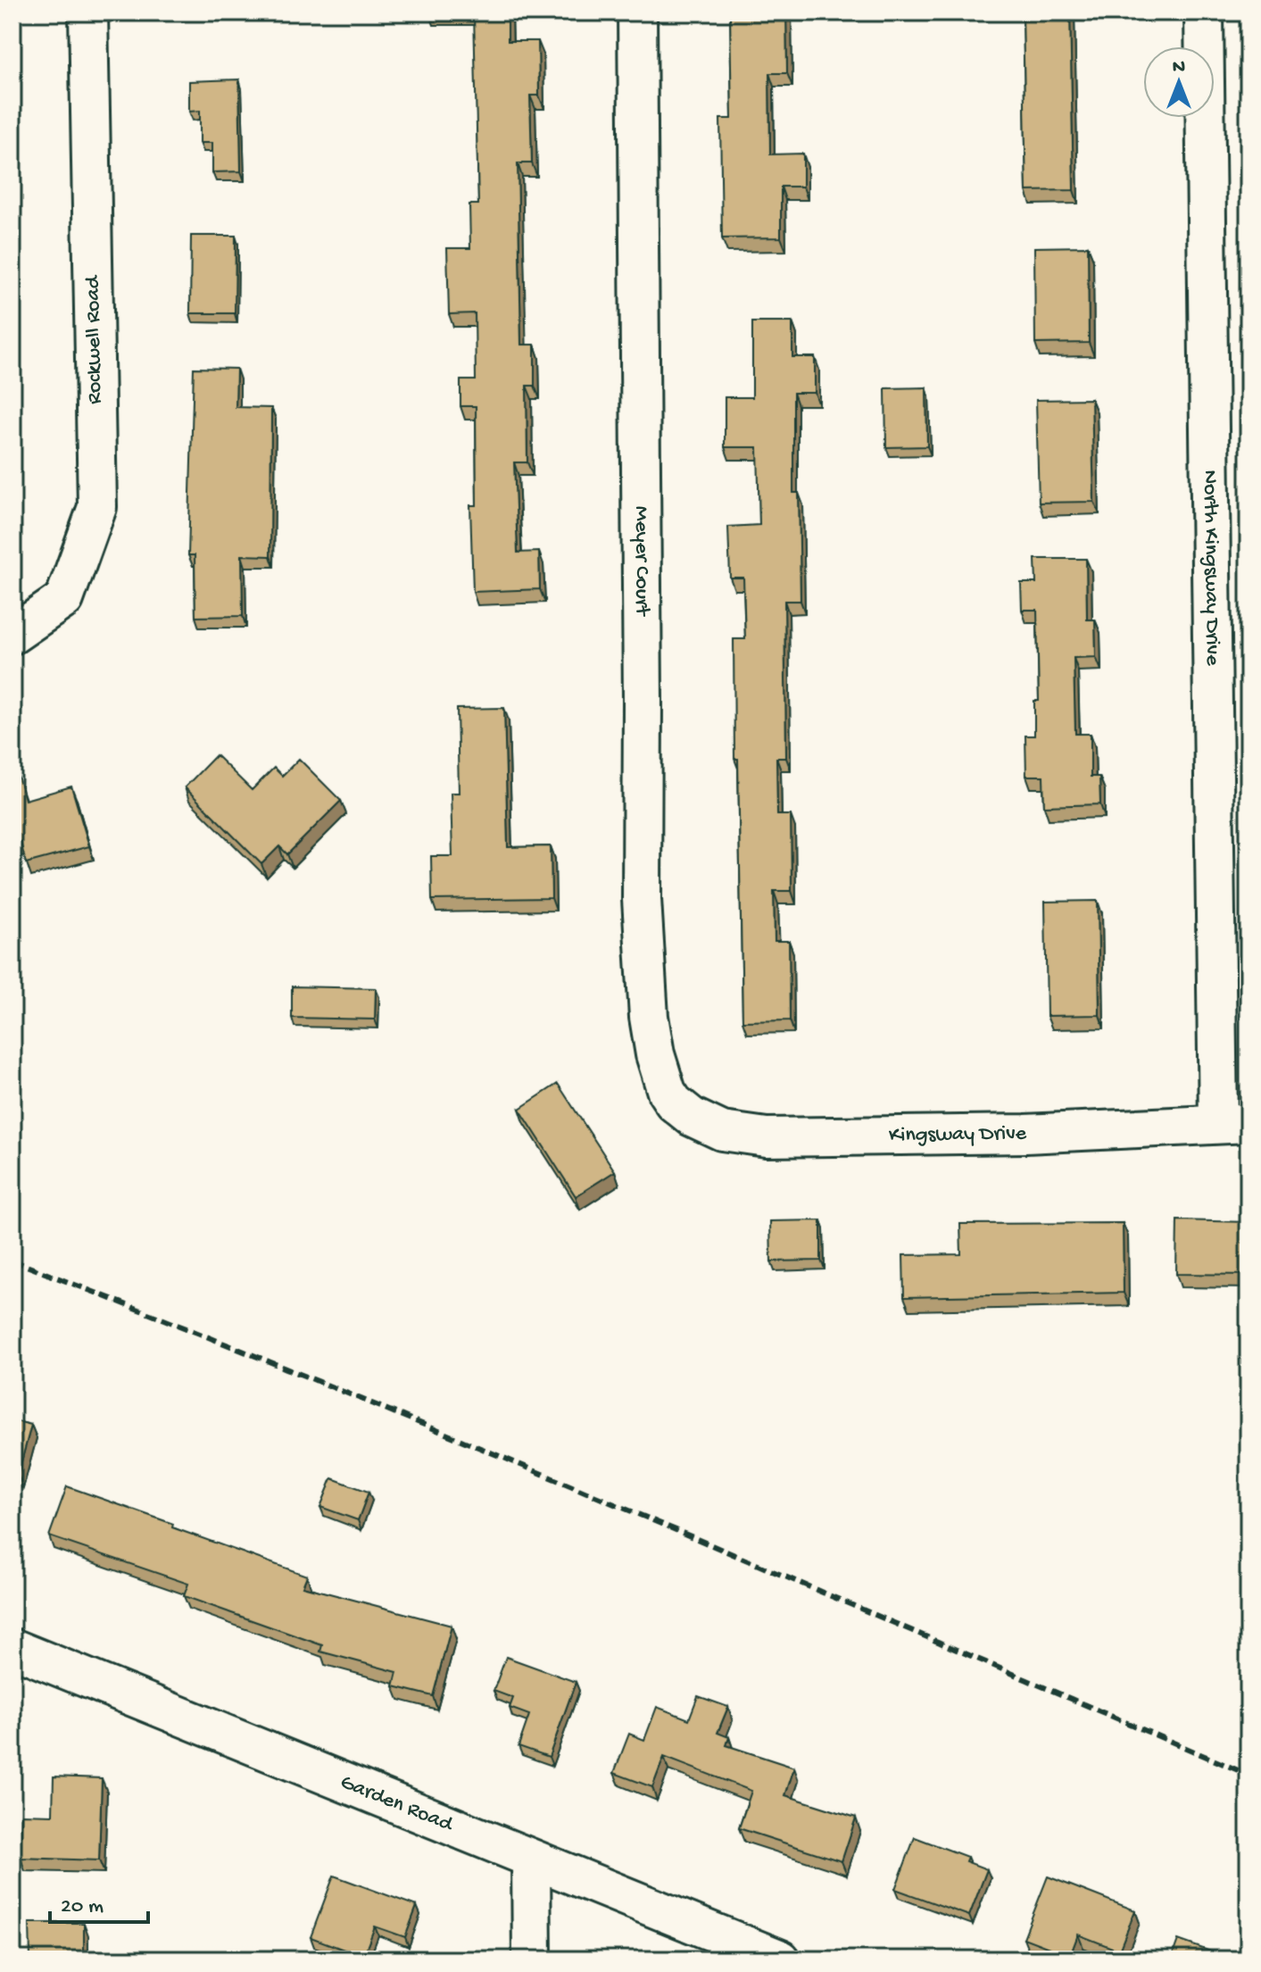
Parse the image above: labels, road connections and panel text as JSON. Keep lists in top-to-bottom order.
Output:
{
  "streets": {
    "street": [
      "Rockwell Road",
      "Meyer Court",
      "North Kingsway Drive",
      "Kingsway Drive",
      "Garden Road"
    ]
  },
  "crossings": [
    ["Meyer Court", "Kingsway Drive"],
    ["North Kingsway Drive", "Kingsway Drive"]
  ],
  "scale_bar": "20 m",
  "north": "top"
}
